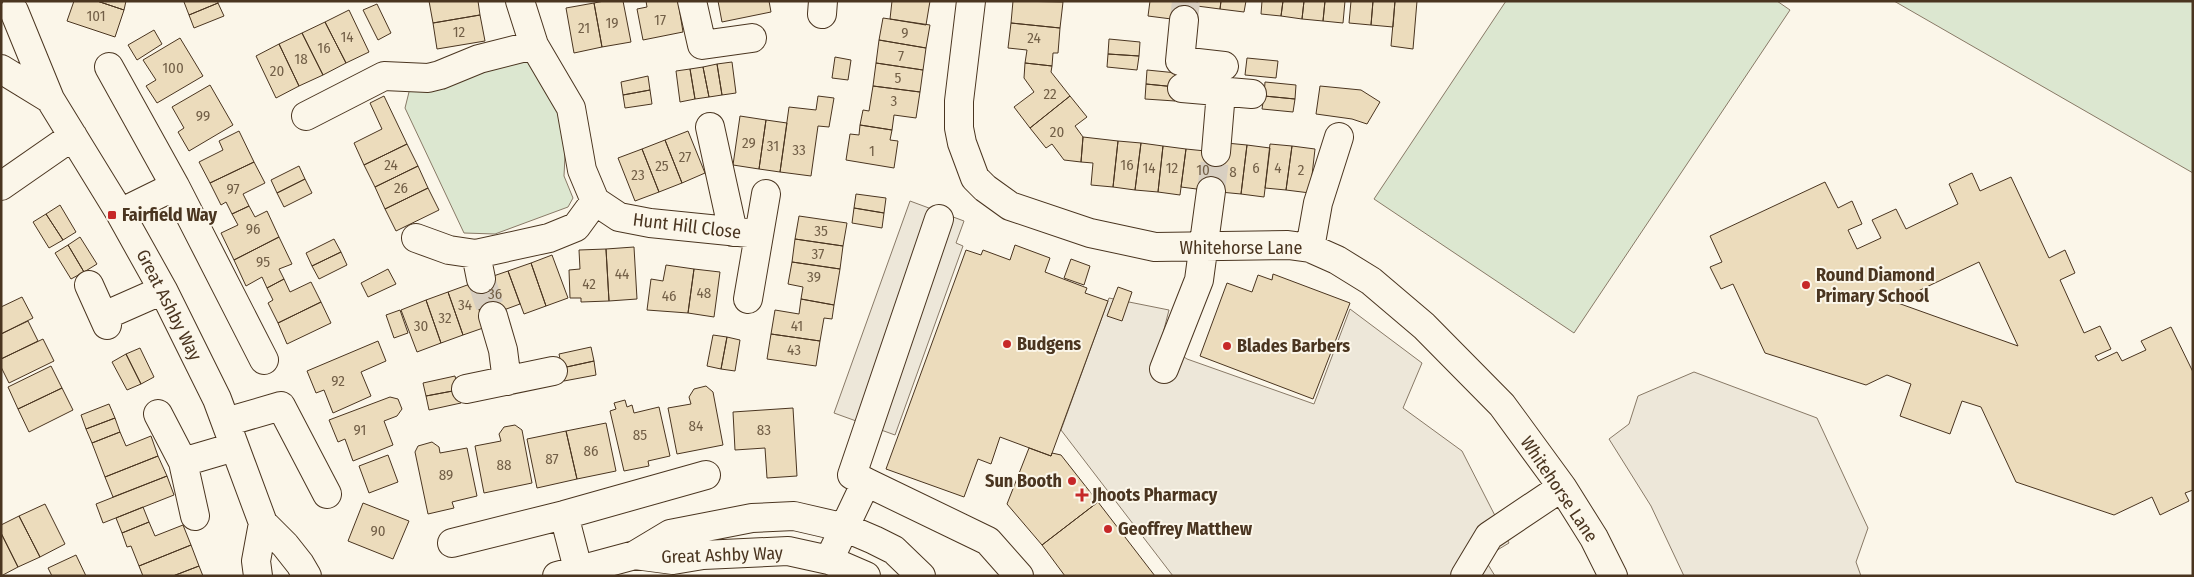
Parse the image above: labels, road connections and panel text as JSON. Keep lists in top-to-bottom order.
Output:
{
  "streets": {
    "street": ["Hunt Hill Close", "Whitehorse Lane", "Great Ashby Way"]
  },
  "places": {
    "transit": ["Fairfield Way"],
    "other": [
      "Round Diamond Primary School",
      "Budgens",
      "Blades Barbers",
      "Sun Booth",
      "Geoffrey Matthew"
    ],
    "health": ["Jhoots Pharmacy"]
  },
  "house_numbers": [
    "101",
    "17",
    "19",
    "21",
    "12",
    "9",
    "14",
    "24",
    "16",
    "7",
    "18",
    "100",
    "20",
    "5",
    "22",
    "3",
    "99",
    "20",
    "29",
    "31",
    "33",
    "1",
    "27",
    "24",
    "16",
    "25",
    "14",
    "12",
    "6",
    "4",
    "10",
    "2",
    "8",
    "23",
    "26",
    "97",
    "96",
    "35",
    "37",
    "95",
    "44",
    "39",
    "42",
    "48",
    "36",
    "46",
    "34",
    "32",
    "30",
    "41",
    "43",
    "92",
    "84",
    "91",
    "83",
    "85",
    "86",
    "87",
    "88",
    "89",
    "90"
  ]
}
